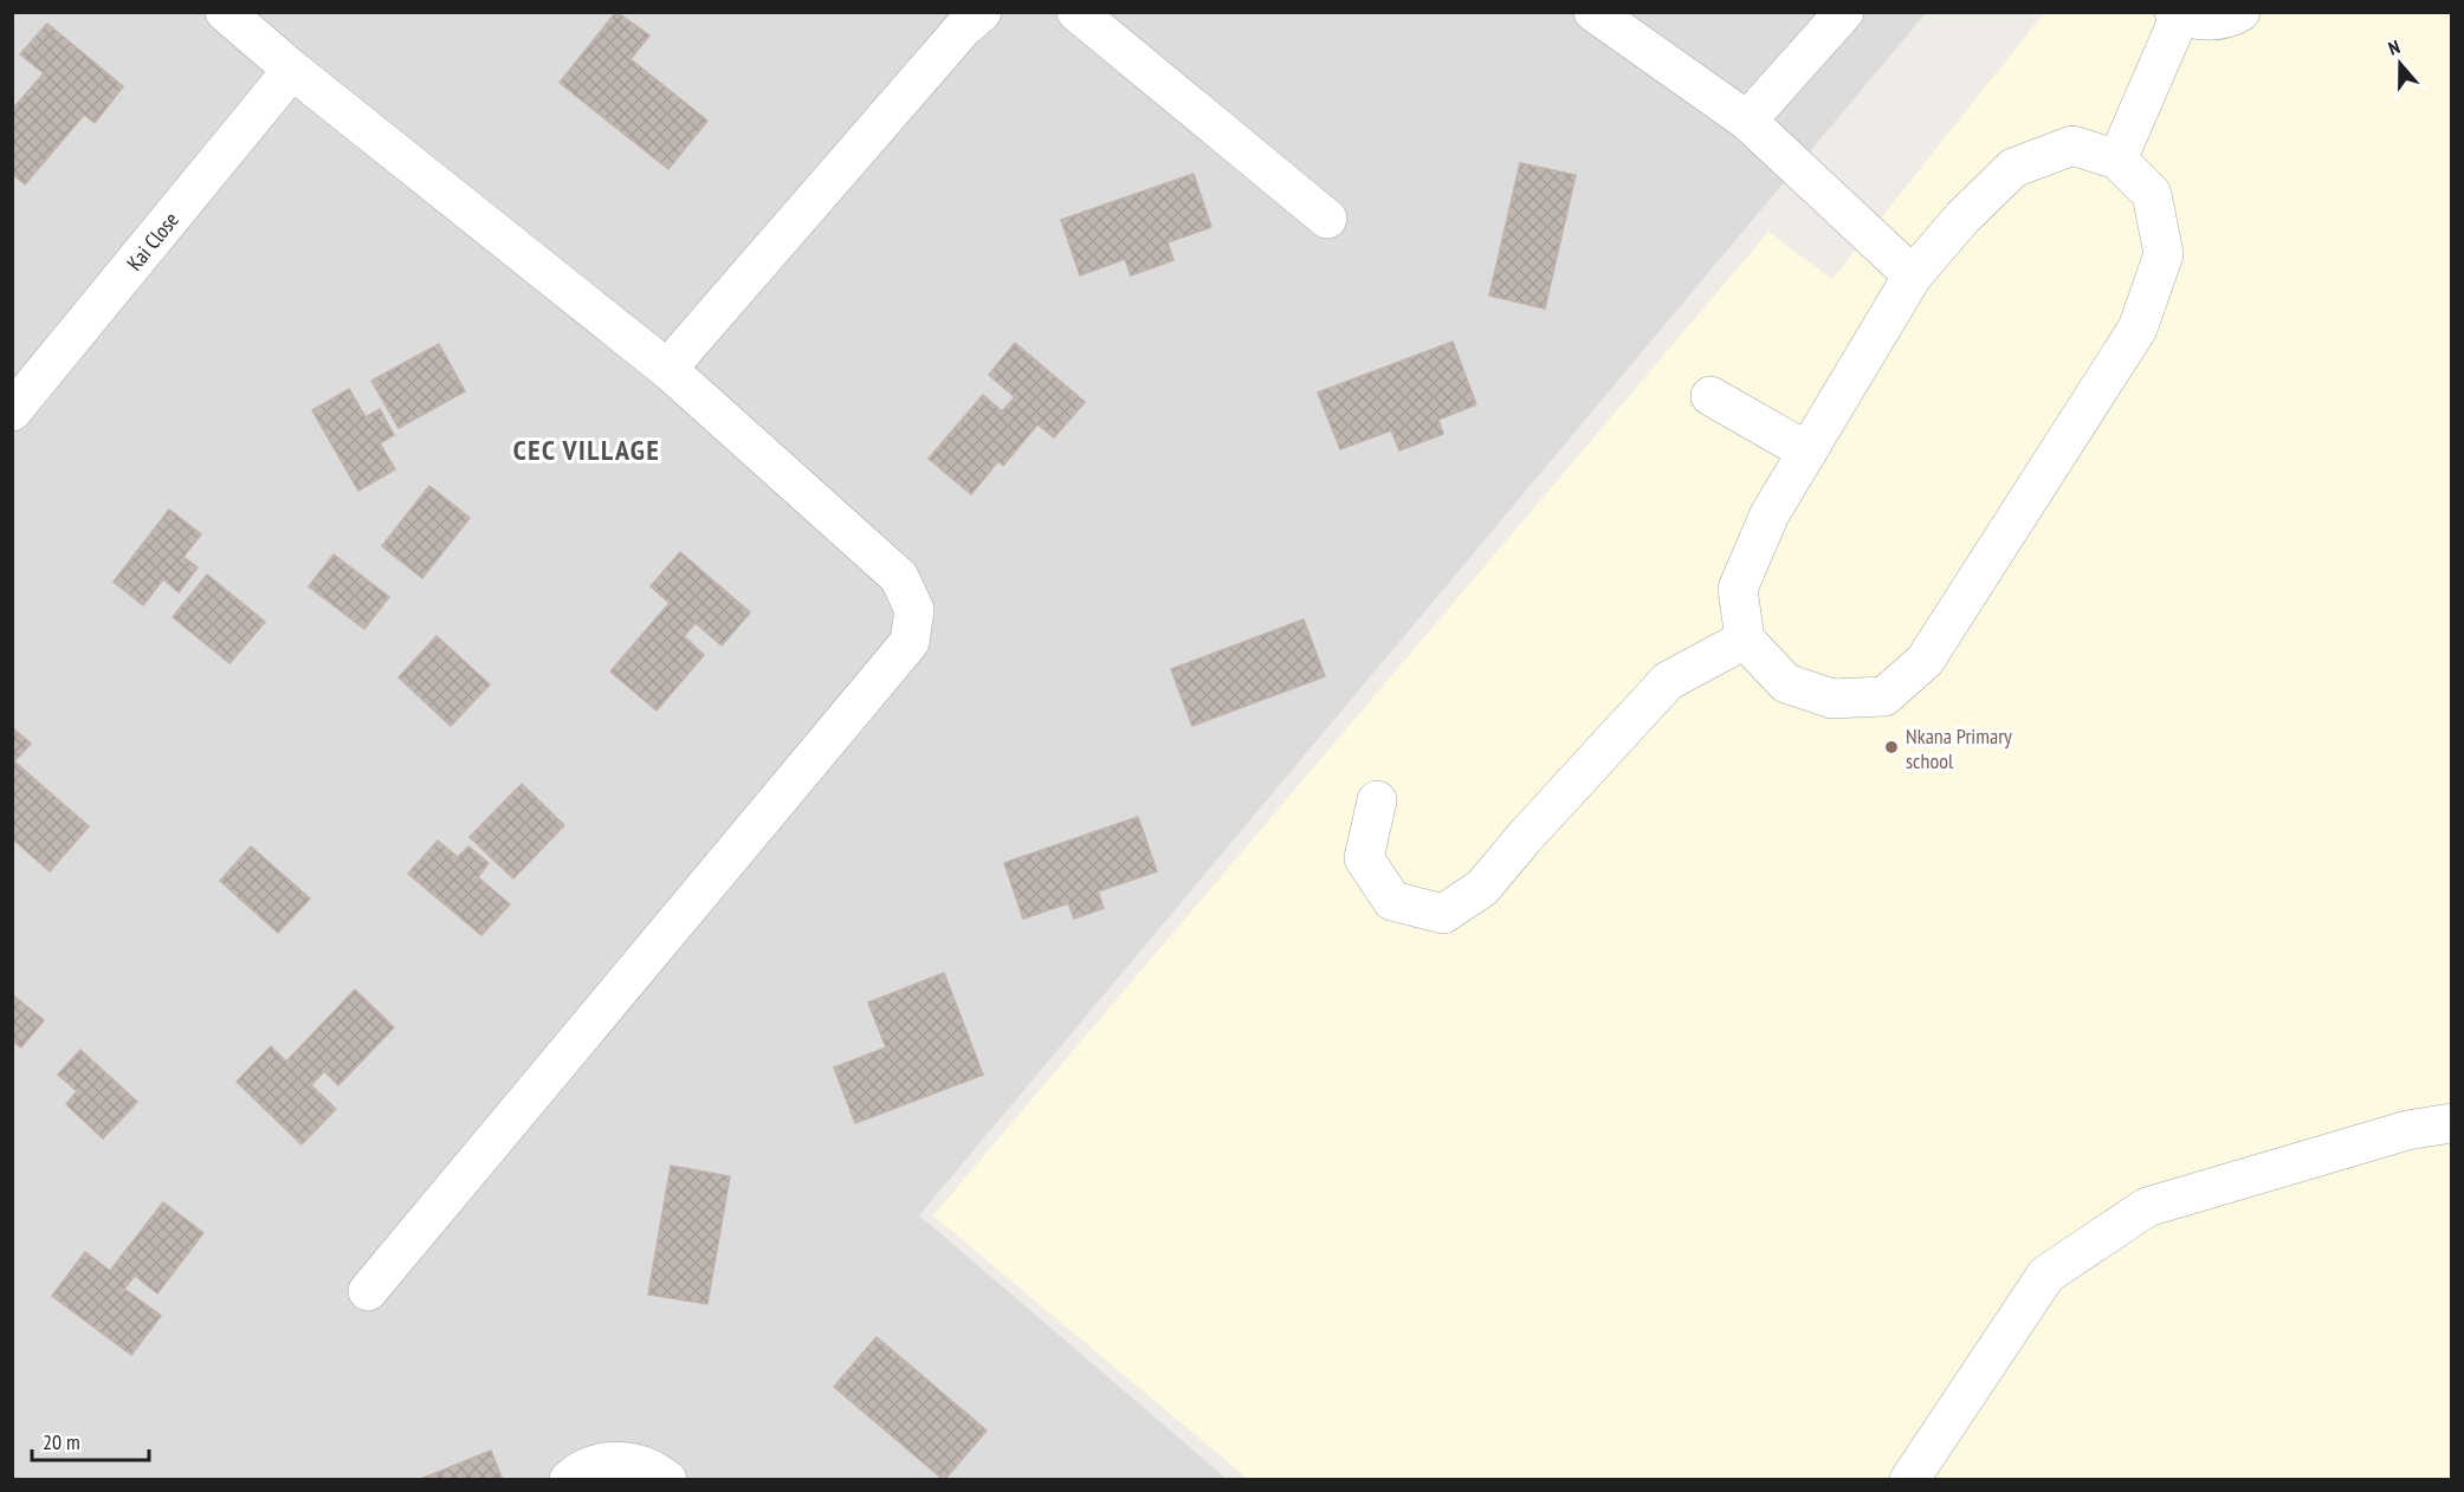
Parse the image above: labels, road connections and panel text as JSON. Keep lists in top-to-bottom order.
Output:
{
  "streets": {
    "street": ["Kai Close"]
  },
  "districts": ["CEC VILLAGE"],
  "places": ["Nkana Primary school"],
  "scale_bar": "20 m",
  "north": "top"
}
